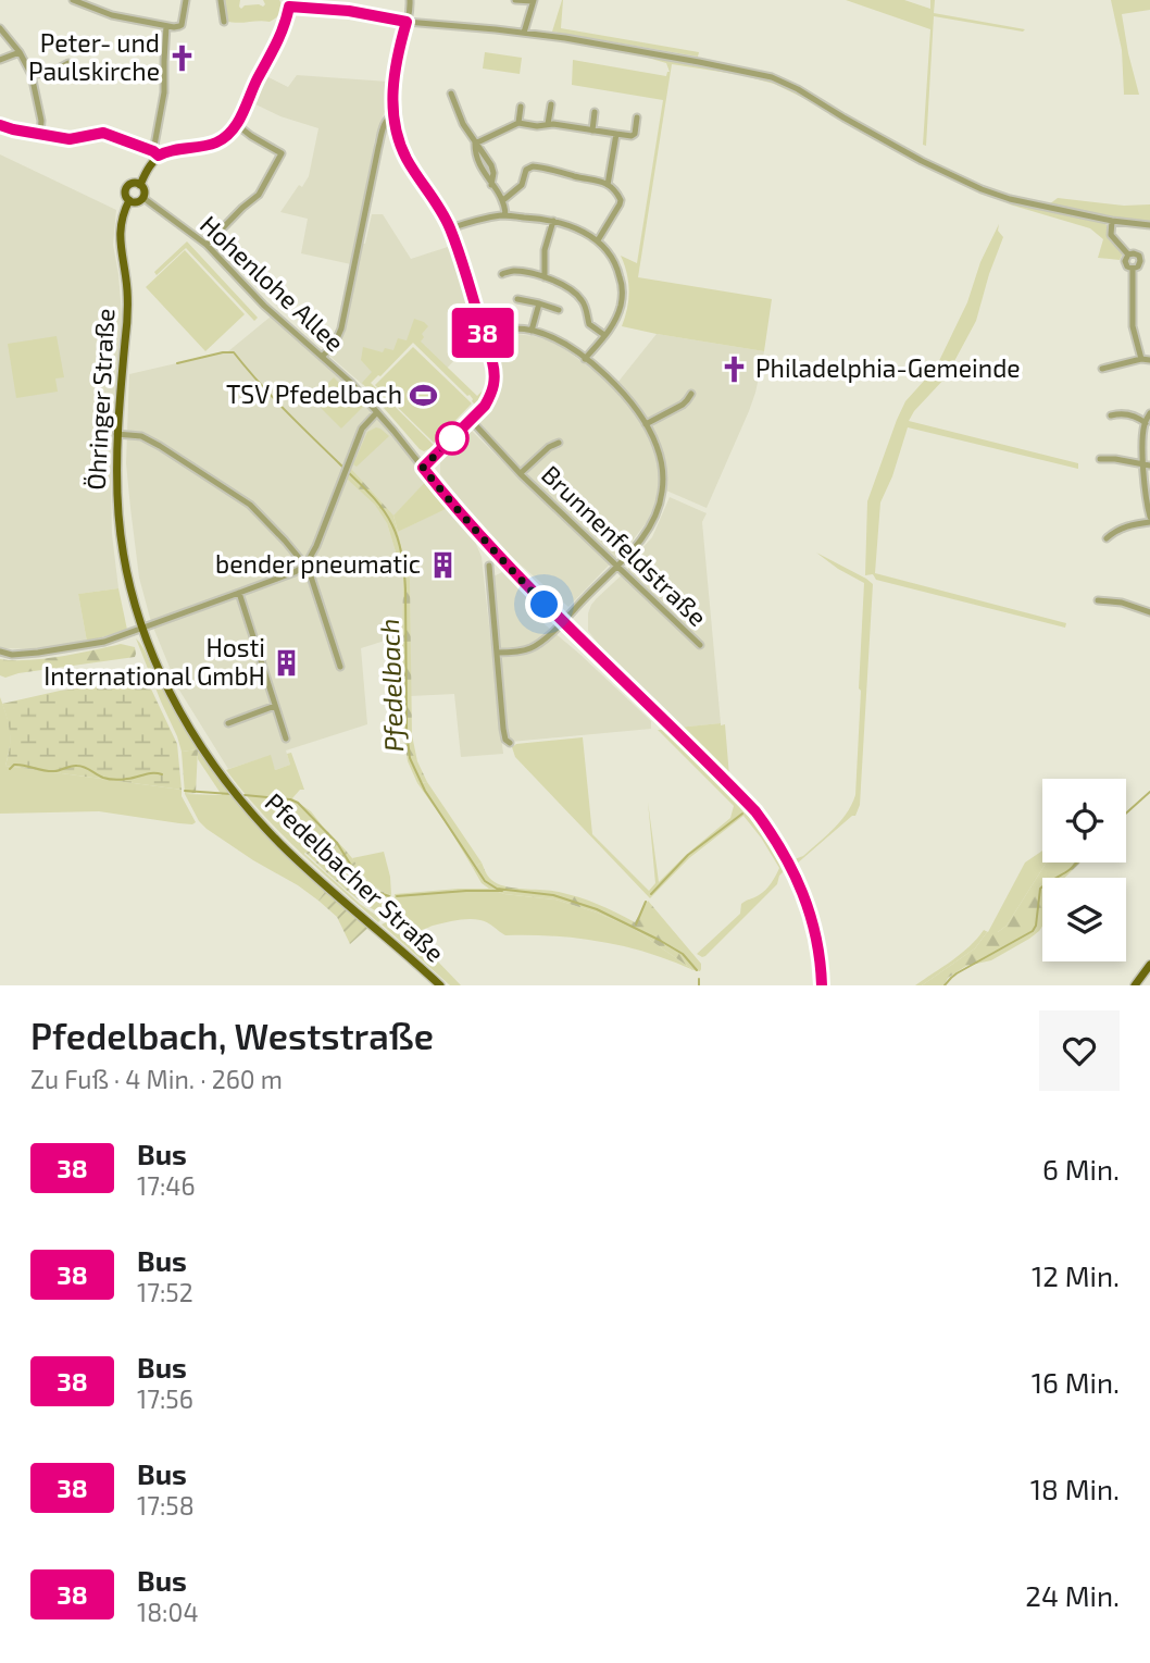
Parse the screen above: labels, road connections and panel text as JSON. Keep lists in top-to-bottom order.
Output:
{
  "streets": {
    "main road": ["Öhringer Straße", "Pfedelbacher Straße"],
    "street": ["Hohenlohe Allee", "Brunnenfeldstraße"]
  },
  "crossings": [
    ["Hohenlohe Allee", "Öhringer Straße"],
    ["Öhringer Straße", "Pfedelbacher Straße"]
  ],
  "water": ["Pfedelbach"],
  "places": {
    "church": ["Peter- und Paulskirche", "Philadelphia-Gemeinde"],
    "sports": ["TSV Pfedelbach"],
    "building": ["bender pneumatic", "Hosti International GmbH"]
  },
  "lines": ["bus line 38"],
  "page": {
    "on_map": "38",
    "heading": ["Pfedelbach, Weststraße", "Zu Fuß · 4 Min. · 260 m"],
    "list": [
      {
        "mark": "38",
        "name": "Bus",
        "note": "17:46",
        "value": "6 Min."
      },
      {
        "mark": "38",
        "name": "Bus",
        "note": "17:52",
        "value": "12 Min."
      },
      {
        "mark": "38",
        "name": "Bus",
        "note": "17:56",
        "value": "16 Min."
      },
      {
        "mark": "38",
        "name": "Bus",
        "note": "17:58",
        "value": "18 Min."
      },
      {
        "mark": "38",
        "name": "Bus",
        "note": "18:04",
        "value": "24 Min."
      }
    ]
  }
}
